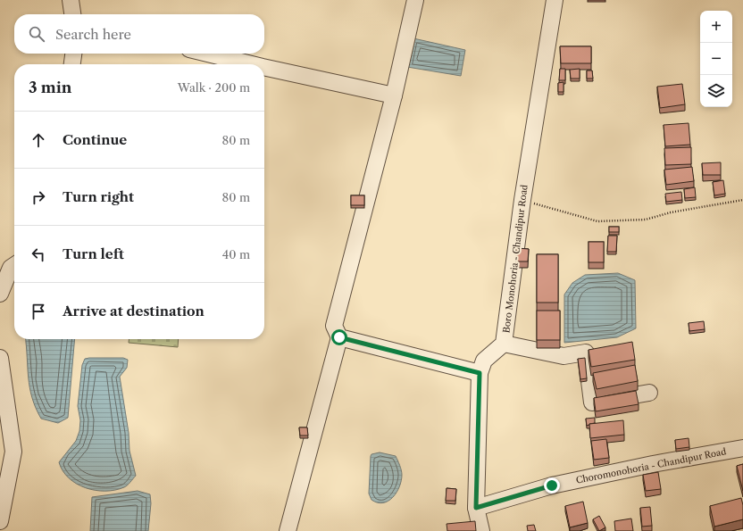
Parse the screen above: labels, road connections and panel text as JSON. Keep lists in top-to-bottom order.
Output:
{
  "streets": {
    "street": ["Boro Monohoria - Chandipur Road", "Choromonohoria - Chandipur Road"]
  },
  "crossings": [
    ["Boro Monohoria - Chandipur Road", "Choromonohoria - Chandipur Road"]
  ],
  "page": {
    "map_buttons": ["+", "−"],
    "search": "Search here",
    "heading": ["3 min", "Walk · 200 m"],
    "list": [
      ["Continue", "80 m"],
      ["Turn right", "80 m"],
      ["Turn left", "40 m"],
      "Arrive at destination"
    ]
  }
}
